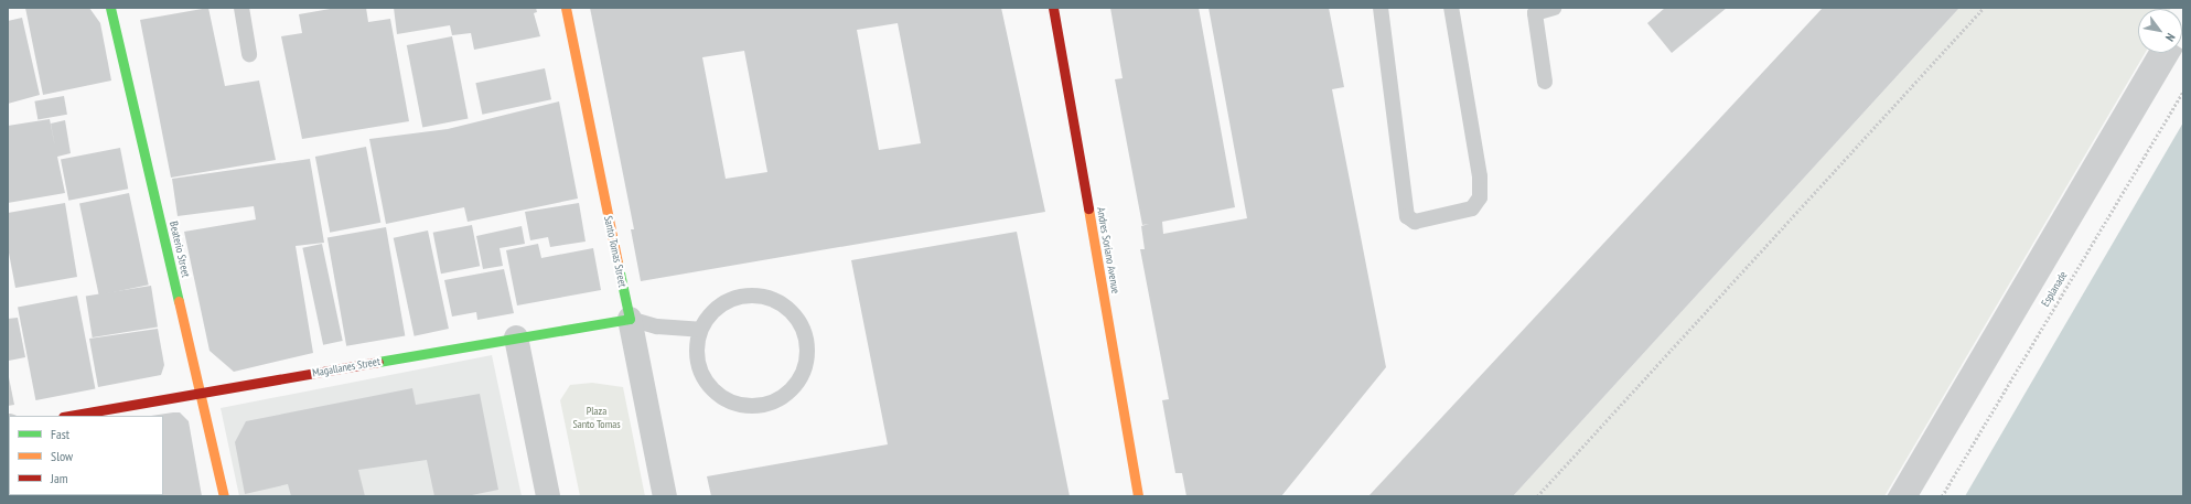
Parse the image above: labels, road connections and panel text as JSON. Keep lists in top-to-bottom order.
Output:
{
  "streets": {
    "street": [
      "Beaterio Street",
      "Andres Soriano Avenue",
      "Santo Tomas Street",
      "Magallanes Street"
    ],
    "path": ["Esplanade"]
  },
  "crossings": [
    ["Beaterio Street", "Magallanes Street"],
    ["Santo Tomas Street", "Magallanes Street"]
  ],
  "parks": ["Plaza Santo Tomas"],
  "legend": ["Fast", "Slow", "Jam"],
  "north": "bottom right"
}
